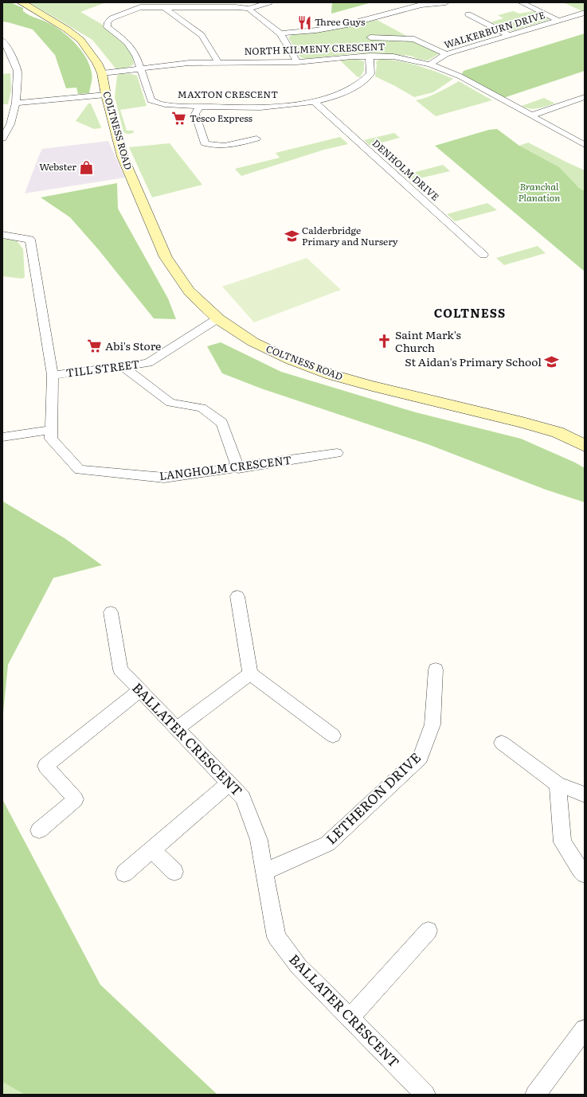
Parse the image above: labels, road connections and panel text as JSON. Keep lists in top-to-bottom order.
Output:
{
  "streets": {
    "street": [
      "WALKERBURN DRIVE",
      "NORTH KILMENY CRESCENT",
      "MAXTON CRESCENT",
      "COLTNESS ROAD",
      "DENHOLM DRIVE",
      "TILL STREET",
      "LANGHOLM CRESCENT",
      "BALLATER CRESCENT",
      "LETHERON DRIVE"
    ]
  },
  "crossings": [
    ["WALKERBURN DRIVE", "NORTH KILMENY CRESCENT"],
    ["NORTH KILMENY CRESCENT", "MAXTON CRESCENT"],
    ["NORTH KILMENY CRESCENT", "COLTNESS ROAD"],
    ["MAXTON CRESCENT", "DENHOLM DRIVE"],
    ["COLTNESS ROAD", "TILL STREET"],
    ["TILL STREET", "LANGHOLM CRESCENT"],
    ["BALLATER CRESCENT", "LETHERON DRIVE"]
  ],
  "districts": ["COLTNESS"],
  "parks": ["Branchal Planation"],
  "places": {
    "restaurant": ["Three Guys"],
    "supermarket": ["Tesco Express", "Abi's Store"],
    "shop": ["Webster"],
    "school or university": ["Calderbridge Primary and Nursery", "St Aidan's Primary School"],
    "church": ["Saint Mark's Church"]
  }
}
